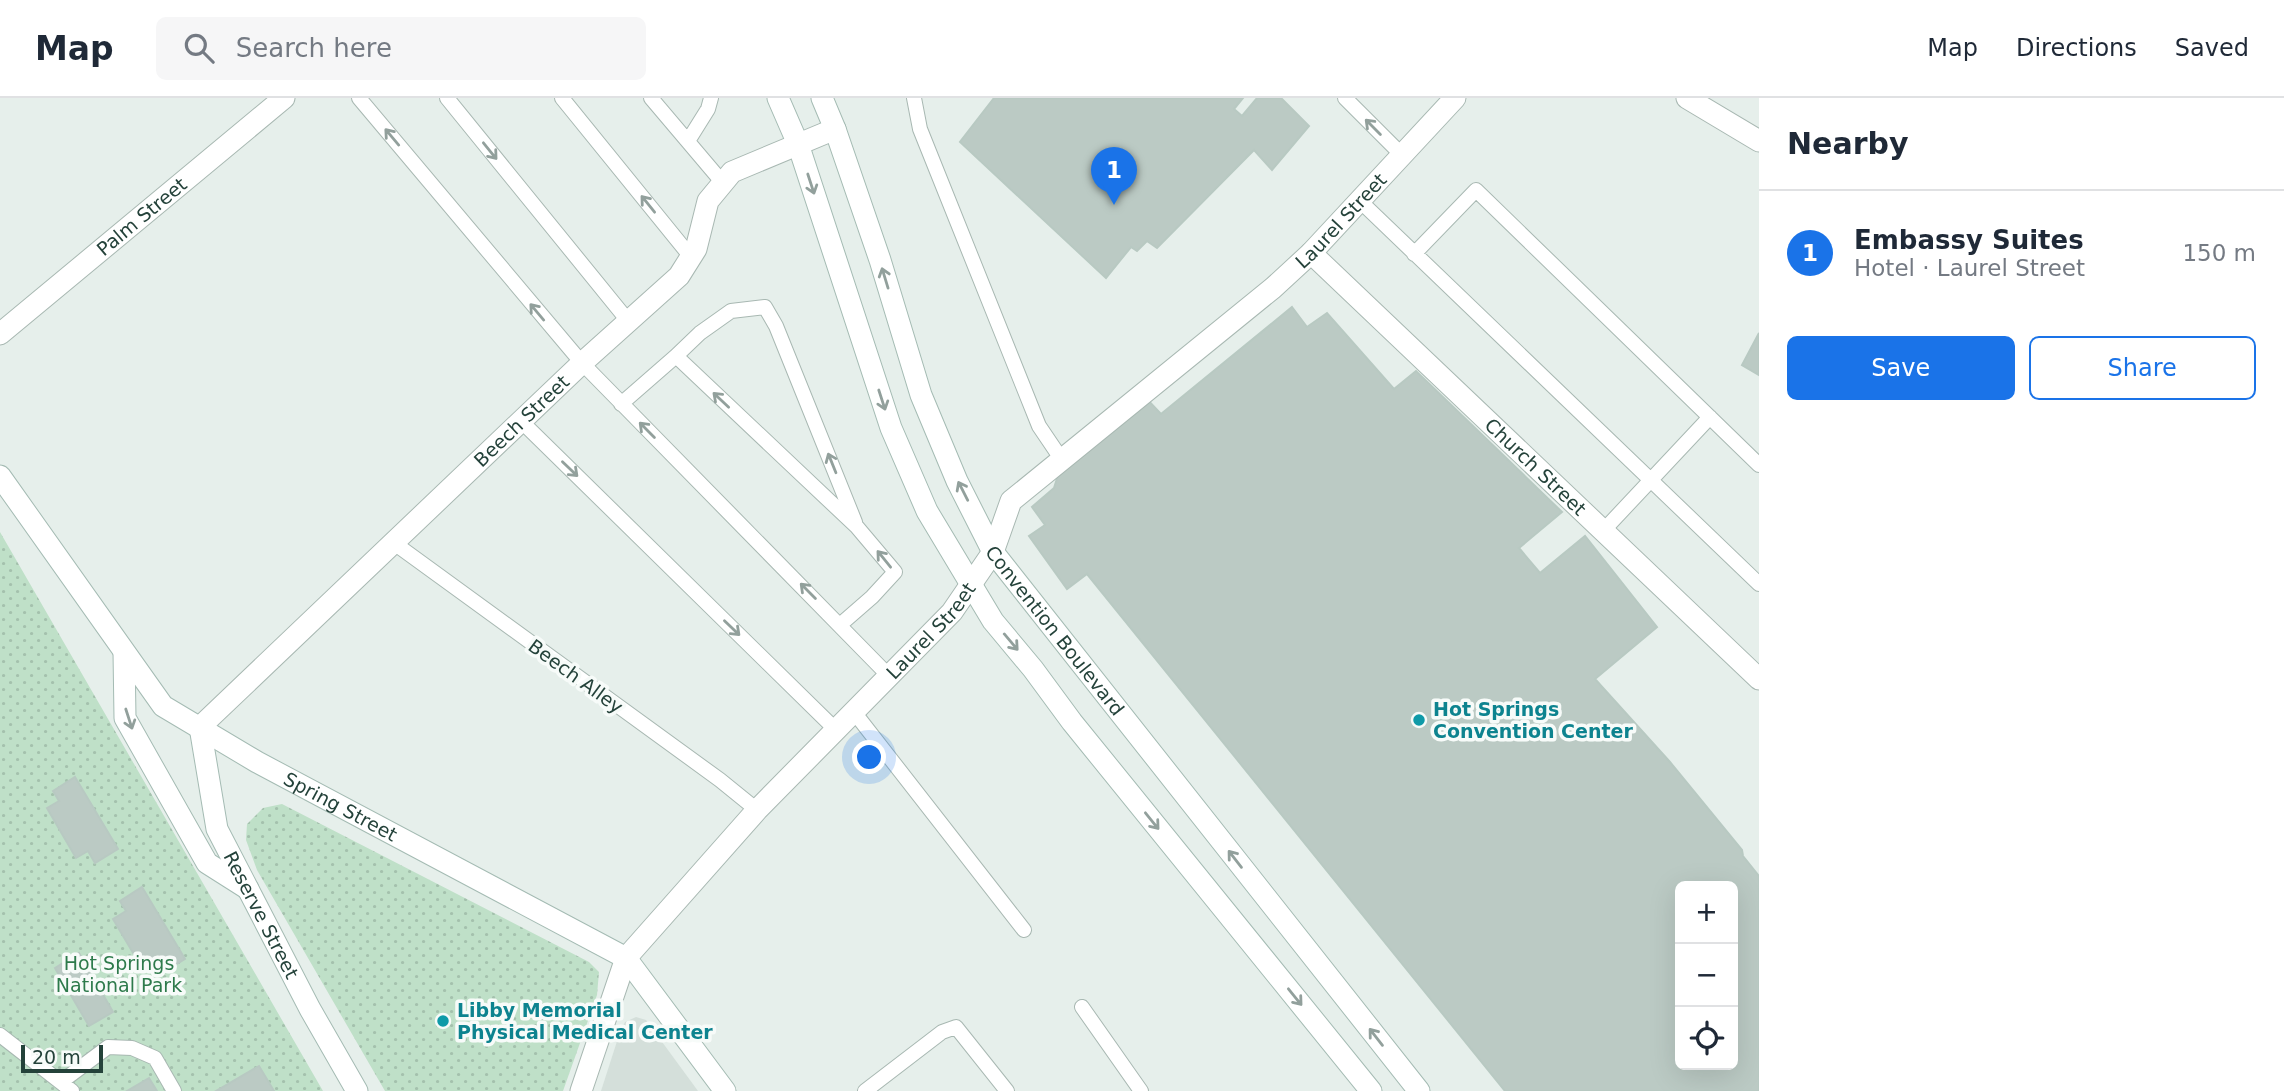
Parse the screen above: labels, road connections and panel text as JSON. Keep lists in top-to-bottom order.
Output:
{
  "streets": {
    "street": [
      "Palm Street",
      "Laurel Street",
      "Beech Street",
      "Church Street",
      "Convention Boulevard",
      "Spring Street",
      "Reserve Street"
    ],
    "lane": ["Beech Alley"]
  },
  "crossings": [
    ["Laurel Street", "Church Street"],
    ["Laurel Street", "Convention Boulevard"],
    ["Laurel Street", "Beech Alley"],
    ["Laurel Street", "Spring Street"],
    ["Beech Street", "Convention Boulevard"],
    ["Beech Street", "Beech Alley"],
    ["Beech Street", "Spring Street"],
    ["Beech Street", "Reserve Street"],
    ["Spring Street", "Reserve Street"]
  ],
  "parks": ["Hot Springs National Park"],
  "places": ["Hot Springs Convention Center", "Libby Memorial Physical Medical Center"],
  "scale_bar": "20 m",
  "page": {
    "header": "Map",
    "search": "Search here",
    "nav": ["Map", "Directions", "Saved"],
    "heading": "Nearby",
    "pins": "1",
    "list": [
      {
        "mark": "1",
        "name": "Embassy Suites",
        "note": "Hotel · Laurel Street",
        "value": "150 m"
      }
    ],
    "buttons": ["Save", "Share"],
    "map_buttons": ["+", "−"],
    "scale": "20 m"
  }
}
